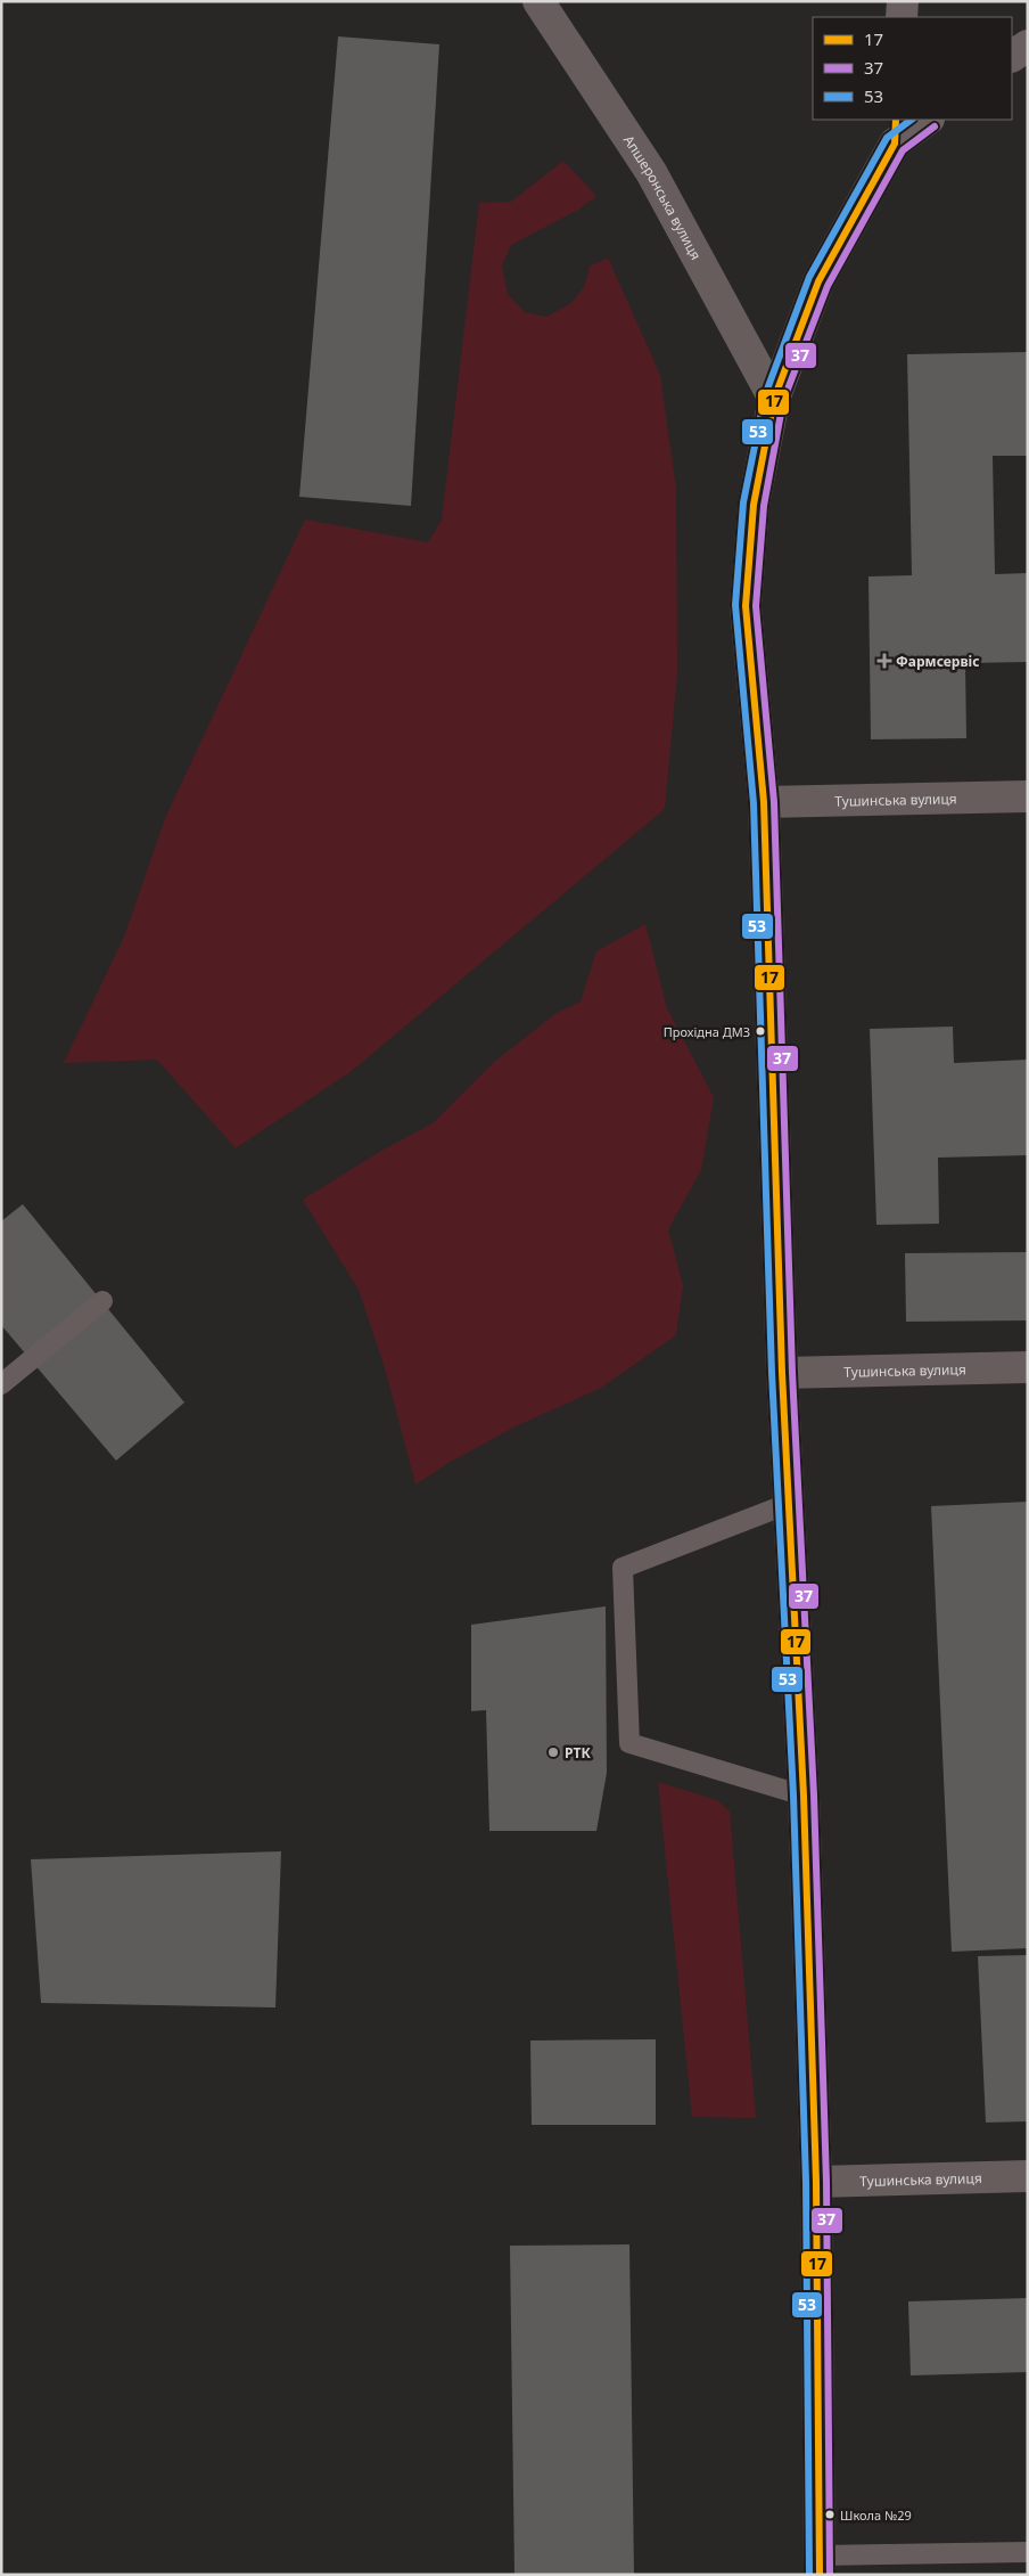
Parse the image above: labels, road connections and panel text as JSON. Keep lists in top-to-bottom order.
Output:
{
  "streets": {
    "street": ["Апшеронська вулиця", "Тушинська вулиця"]
  },
  "places": {
    "health": ["Фармсервіс"],
    "other": ["Прохідна ДМЗ", "РТК", "Школа №29"]
  },
  "lines": ["transit line 17", "transit line 53", "transit line 37"],
  "legend": ["17", "37", "53"]
}
